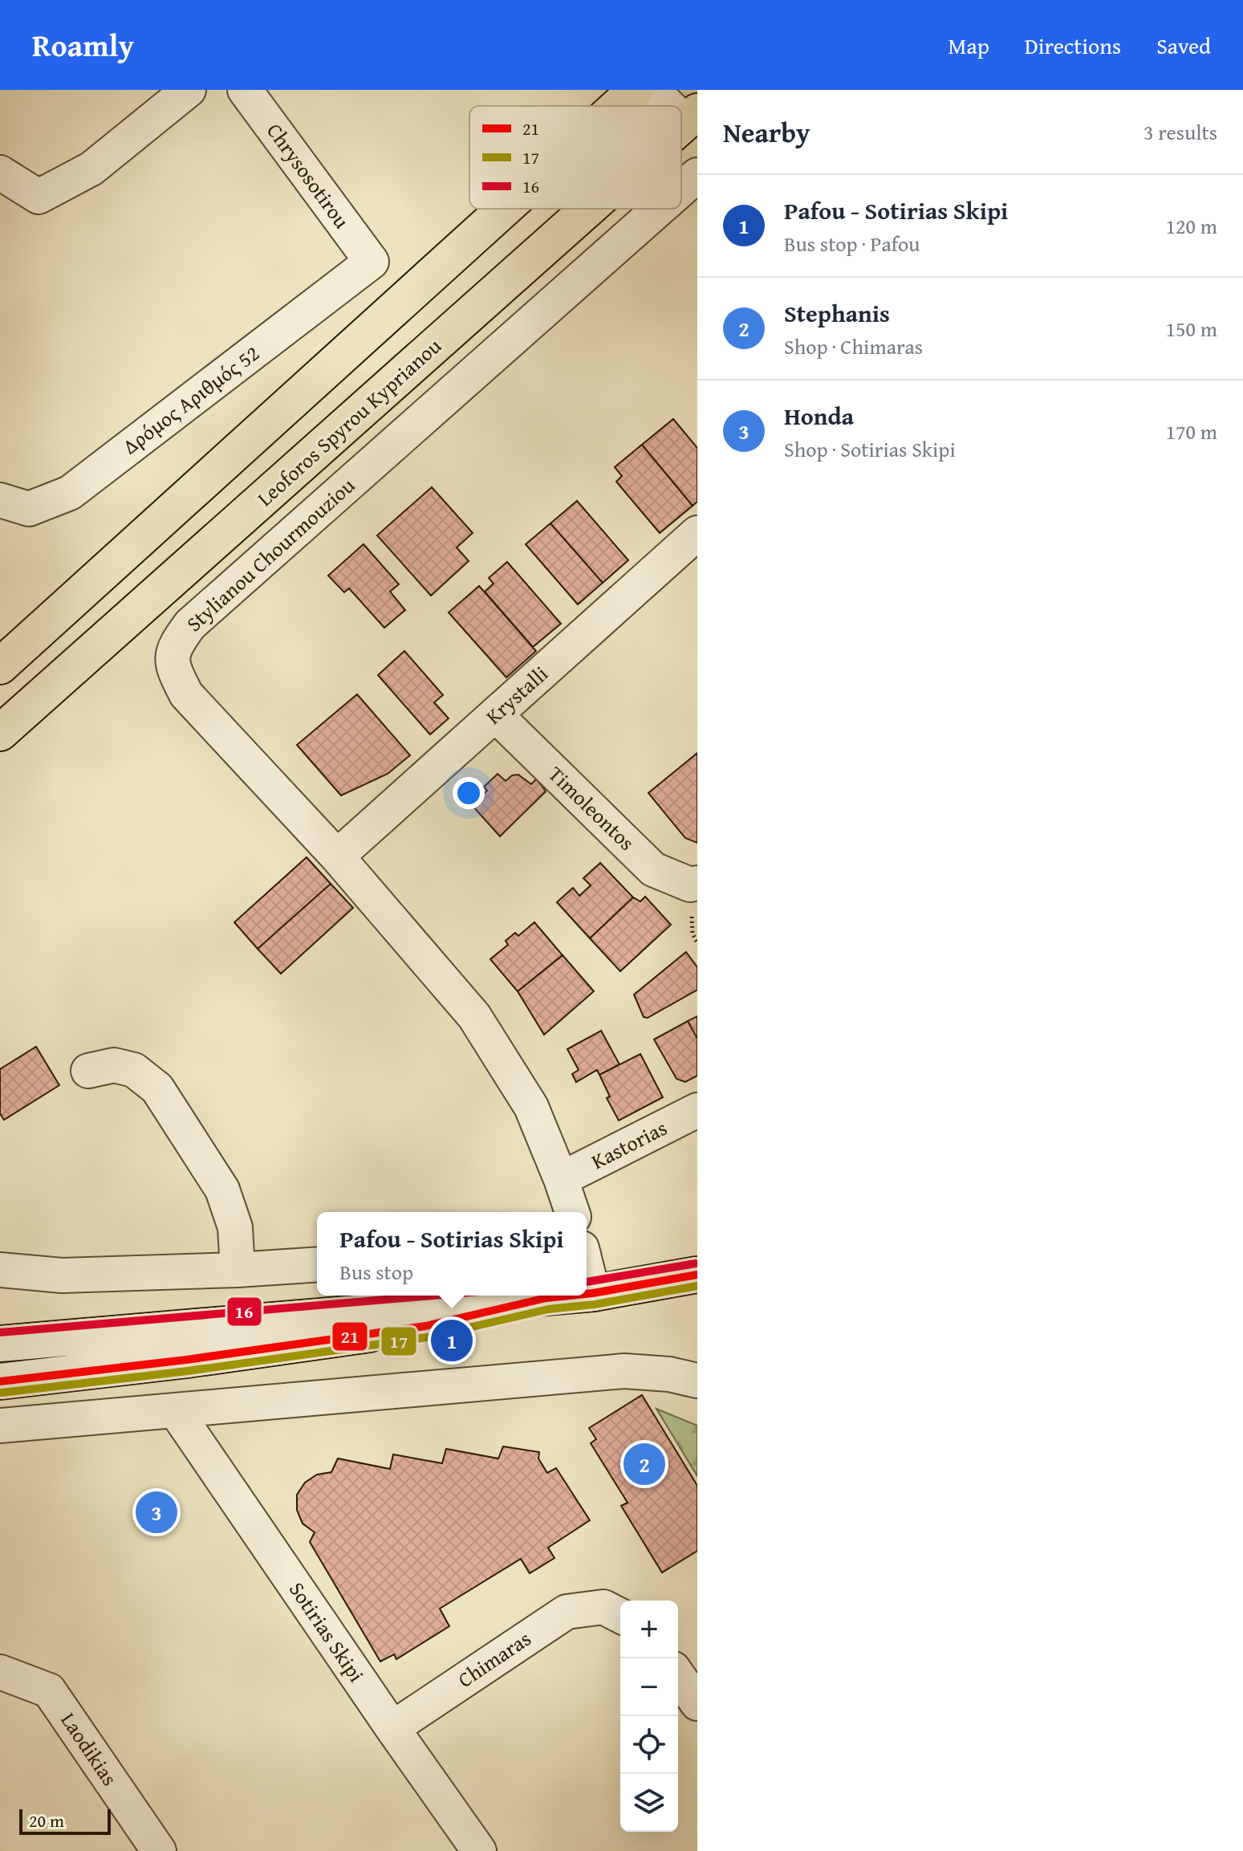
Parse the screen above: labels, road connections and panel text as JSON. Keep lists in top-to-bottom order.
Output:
{
  "streets": {
    "main road": ["Leoforos Spyrou Kyprianou"],
    "street": [
      "Chrysosotirou",
      "Δρόμος Αριθμός 52",
      "Stylianou Chourmouziou",
      "Krystalli",
      "Timoleontos",
      "Kastorias",
      "Sotirias Skipi",
      "Chimaras",
      "Laodikias"
    ]
  },
  "crossings": [
    ["Chrysosotirou", "Δρόμος Αριθμός 52"],
    ["Stylianou Chourmouziou", "Krystalli"],
    ["Stylianou Chourmouziou", "Kastorias"],
    ["Krystalli", "Timoleontos"],
    ["Sotirias Skipi", "Chimaras"]
  ],
  "lines": ["transit line 16", "transit line 21", "transit line 17"],
  "legend": ["21", "17", "16"],
  "scale_bar": "20 m",
  "page": {
    "header": "Roamly",
    "nav": ["Map", "Directions", "Saved"],
    "heading": ["Nearby", "3 results"],
    "list": [
      {
        "mark": "1",
        "name": "Pafou - Sotirias Skipi",
        "note": "Bus stop · Pafou",
        "value": "120 m"
      },
      {
        "mark": "2",
        "name": "Stephanis",
        "note": "Shop · Chimaras",
        "value": "150 m"
      },
      {
        "mark": "3",
        "name": "Honda",
        "note": "Shop · Sotirias Skipi",
        "value": "170 m"
      }
    ],
    "popup": ["Pafou - Sotirias Skipi", "Bus stop"],
    "pins": ["1", "2", "3"],
    "map_buttons": ["+", "−"],
    "scale": "20 m"
  }
}
